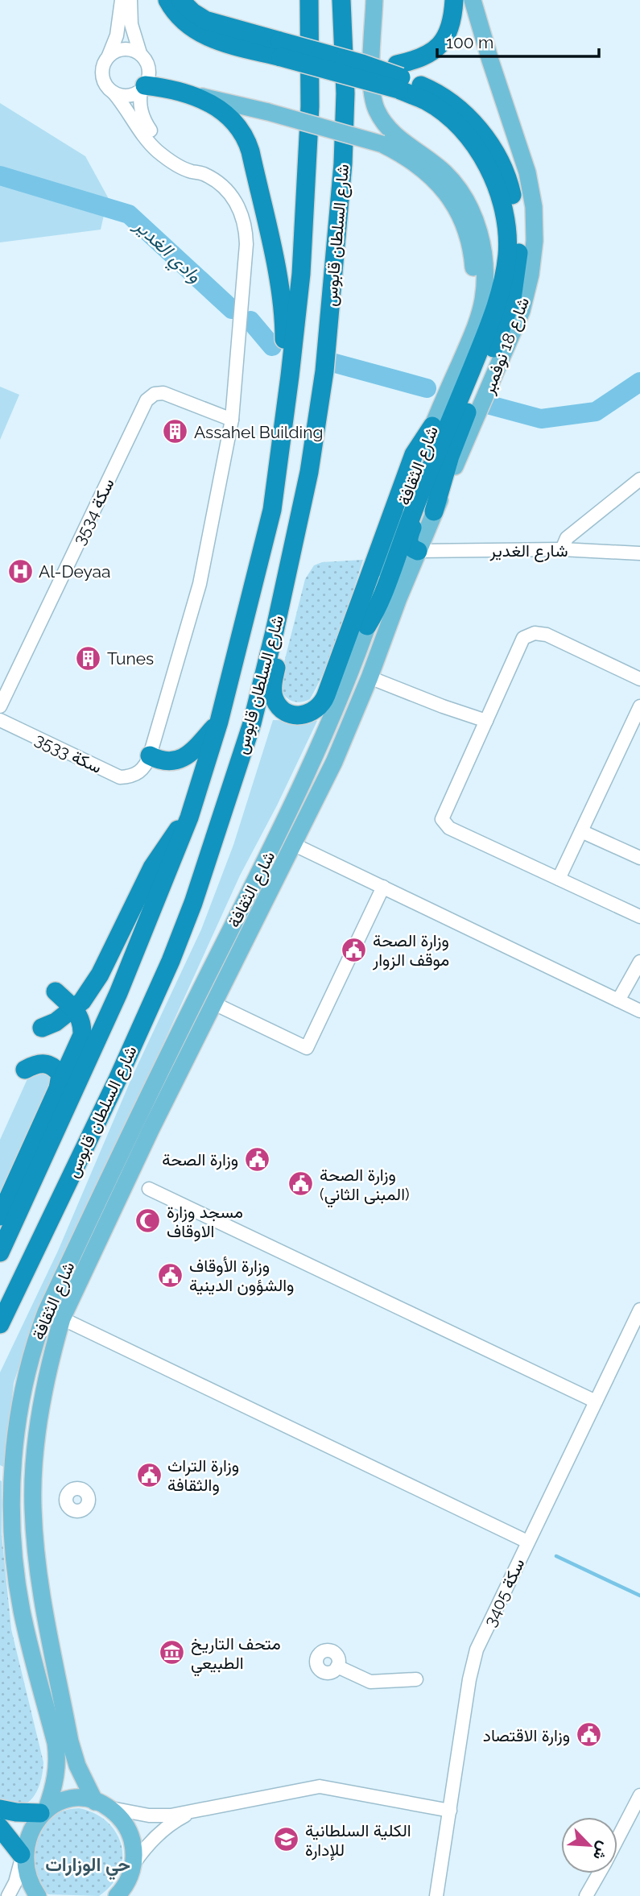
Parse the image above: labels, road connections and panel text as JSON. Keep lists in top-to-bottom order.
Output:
{
  "streets": {
    "highway": ["شارع السلطان قابوس"],
    "main road": ["شارع 18 نوفمبر", "شارع الثقافة"],
    "street": [
      "سكة 3534",
      "شارع الغدير",
      "سكة 3533",
      "سكة 3405"
    ]
  },
  "crossings": [
    ["شارع 18 نوفمبر", "شارع الثقافة"],
    ["شارع 18 نوفمبر", "شارع الغدير"],
    ["شارع الثقافة", "شارع الغدير"]
  ],
  "districts": ["حي الوزارات"],
  "water": ["وادي الغدير"],
  "places": {
    "building": ["Assahel Building", "Tunes"],
    "hospital": ["Al-Deyaa"],
    "public building": [
      "وزارة الصحة موقف الزوار",
      "وزارة الصحة",
      "وزارة الصحة (المبنى الثاني)",
      "وزارة الأوقاف والشؤون الدينية",
      "وزارة التراث والثقافة",
      "وزارة الاقتصاد"
    ],
    "mosque": ["مسجد وزارة الاوقاف"],
    "museum": ["متحف التاريخ الطبيعي"],
    "school or university": ["الكلية السلطانية للإدارة"]
  },
  "scale_bar": "100 m",
  "north": "bottom right"
}
